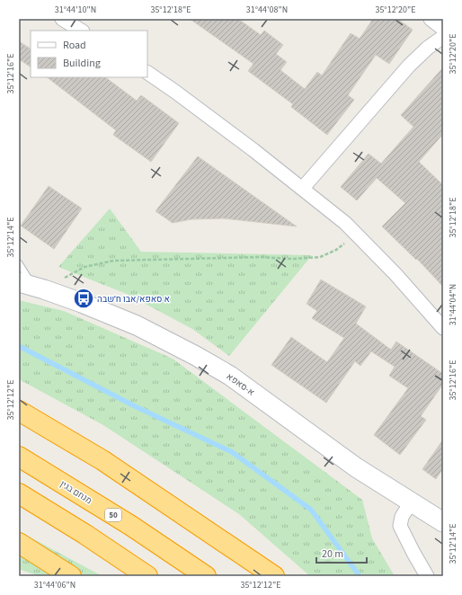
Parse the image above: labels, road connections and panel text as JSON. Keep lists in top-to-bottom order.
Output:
{
  "streets": {
    "highway": ["מנחם בגין", "50"],
    "street": ["א-סאפא"]
  },
  "places": {
    "bus stop": ["א סאפא/אבו ח׳שבה"]
  },
  "legend": ["Road", "Building"],
  "scale_bar": "20 m",
  "coordinates": [
    "31°44'10\"N",
    "35°12'18\"E",
    "31°44'08\"N",
    "35°12'20\"E",
    "35°12'16\"E",
    "35°12'14\"E",
    "31°44'04\"N",
    "35°12'12\"E",
    "31°44'06\"N"
  ]
}
